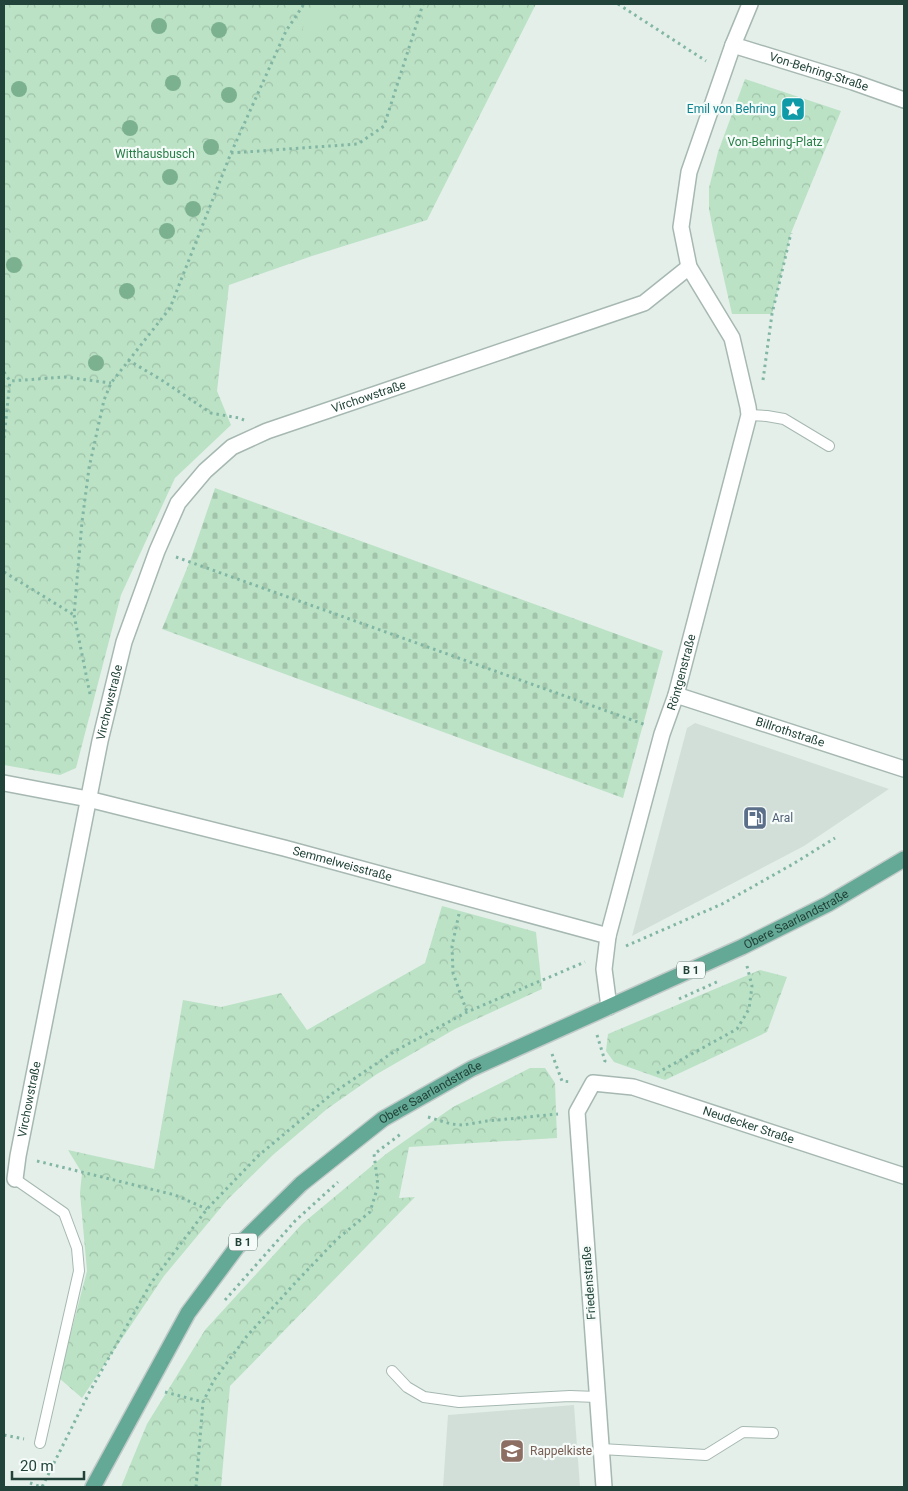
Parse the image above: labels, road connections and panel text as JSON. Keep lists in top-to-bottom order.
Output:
{
  "streets": {
    "main road": ["Obere Saarlandstraße", "B 1"],
    "street": [
      "Von-Behring-Straße",
      "Virchowstraße",
      "Röntgenstraße",
      "Billrothstraße",
      "Semmelweisstraße",
      "Neudecker Straße",
      "Friedenstraße"
    ]
  },
  "crossings": [
    ["Virchowstraße", "Semmelweisstraße"],
    ["Röntgenstraße", "Billrothstraße"],
    ["Röntgenstraße", "Semmelweisstraße"],
    ["Neudecker Straße", "Friedenstraße"]
  ],
  "parks": ["Von-Behring-Platz", "Witthausbusch"],
  "places": {
    "place": ["Emil von Behring"],
    "fuel station": ["Aral"],
    "school or university": ["Rappelkiste"]
  },
  "scale_bar": "20 m"
}
